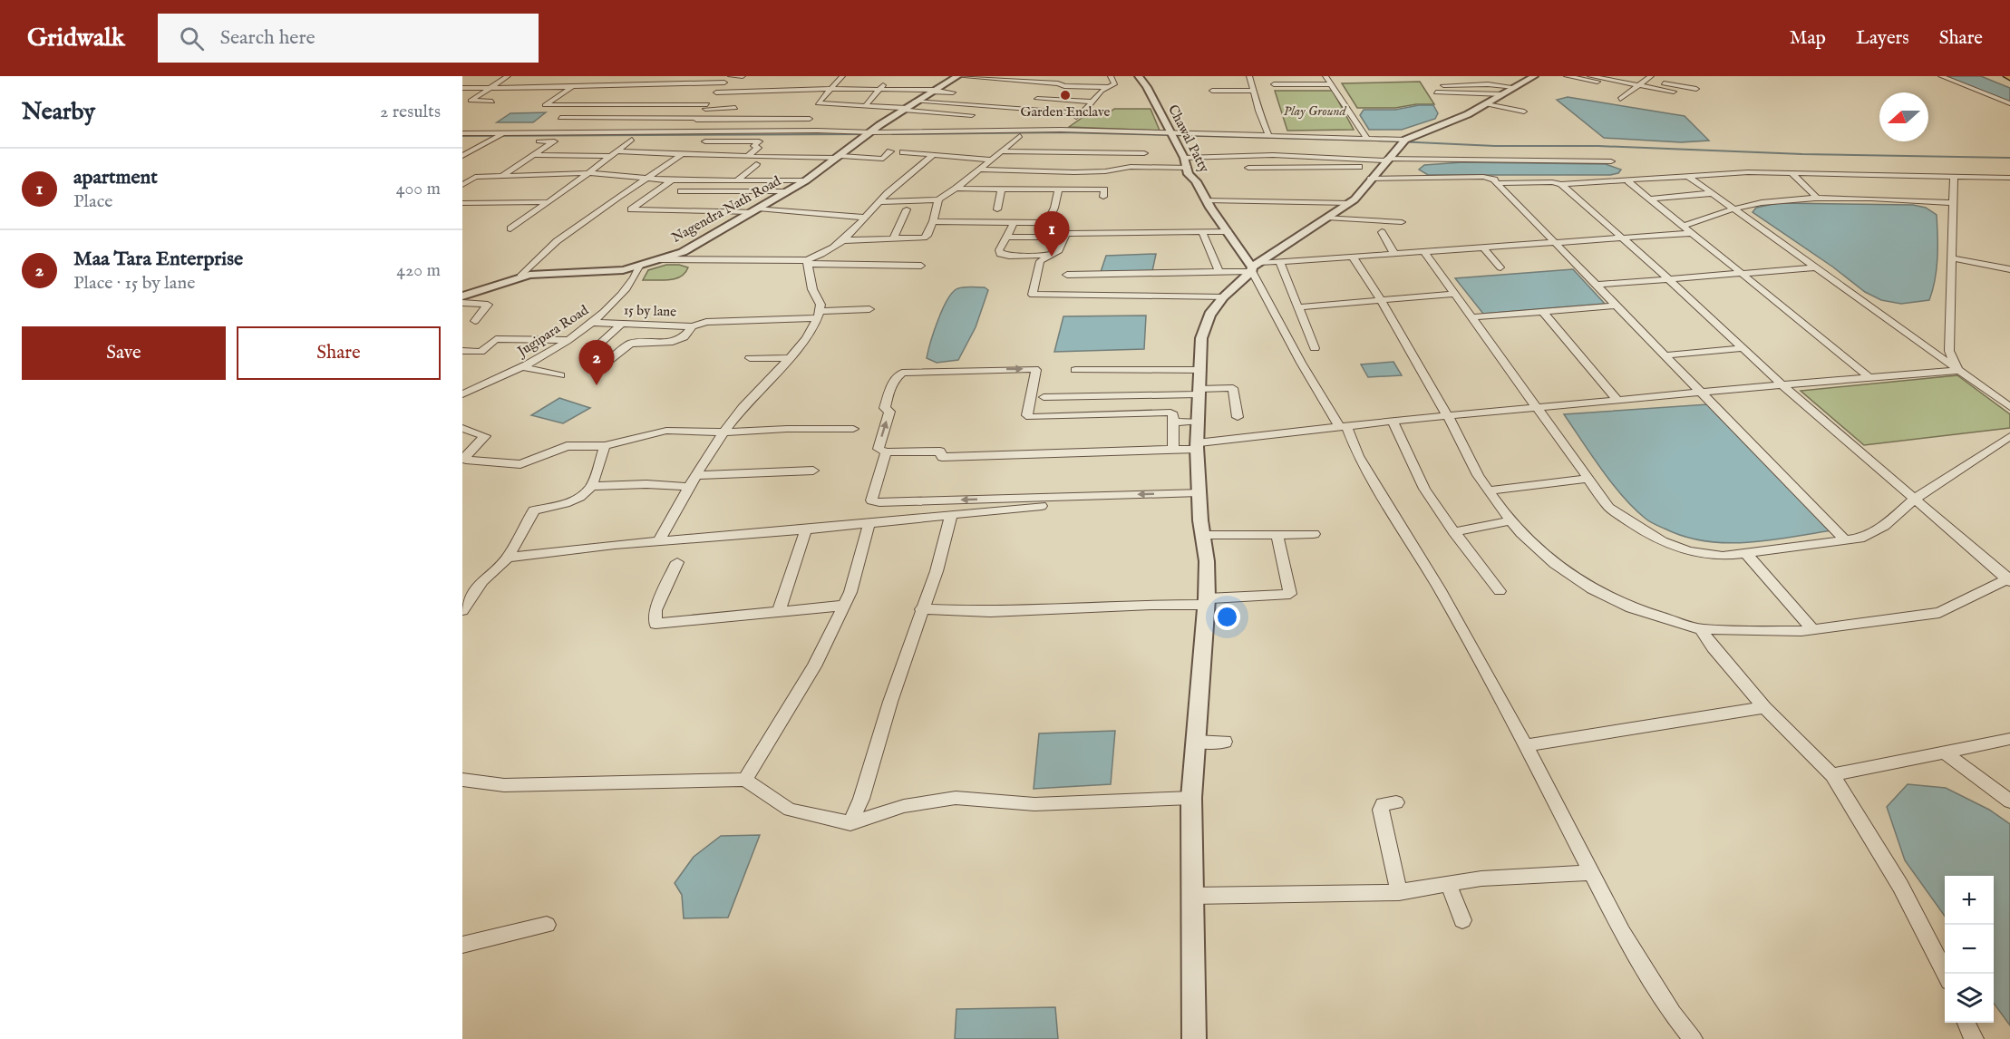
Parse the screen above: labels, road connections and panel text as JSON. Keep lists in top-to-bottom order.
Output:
{
  "streets": {
    "street": [
      "Chawal Patty",
      "Nagendra Nath Road",
      "15 by lane",
      "Jugipara Road"
    ]
  },
  "crossings": [
    ["Nagendra Nath Road", "Jugipara Road"],
    ["15 by lane", "Jugipara Road"]
  ],
  "parks": ["Play Ground"],
  "places": ["Garden Enclave"],
  "north": "left",
  "page": {
    "header": "Gridwalk",
    "search": "Search here",
    "nav": ["Map", "Layers", "Share"],
    "heading": ["Nearby", "2 results"],
    "list": [
      {
        "mark": "1",
        "name": "apartment",
        "note": "Place",
        "value": "400 m"
      },
      {
        "mark": "2",
        "name": "Maa Tara Enterprise",
        "note": "Place · 15 by lane",
        "value": "420 m"
      }
    ],
    "pins": ["1", "2"],
    "buttons": ["Save", "Share"],
    "map_buttons": ["+", "−"]
  }
}
